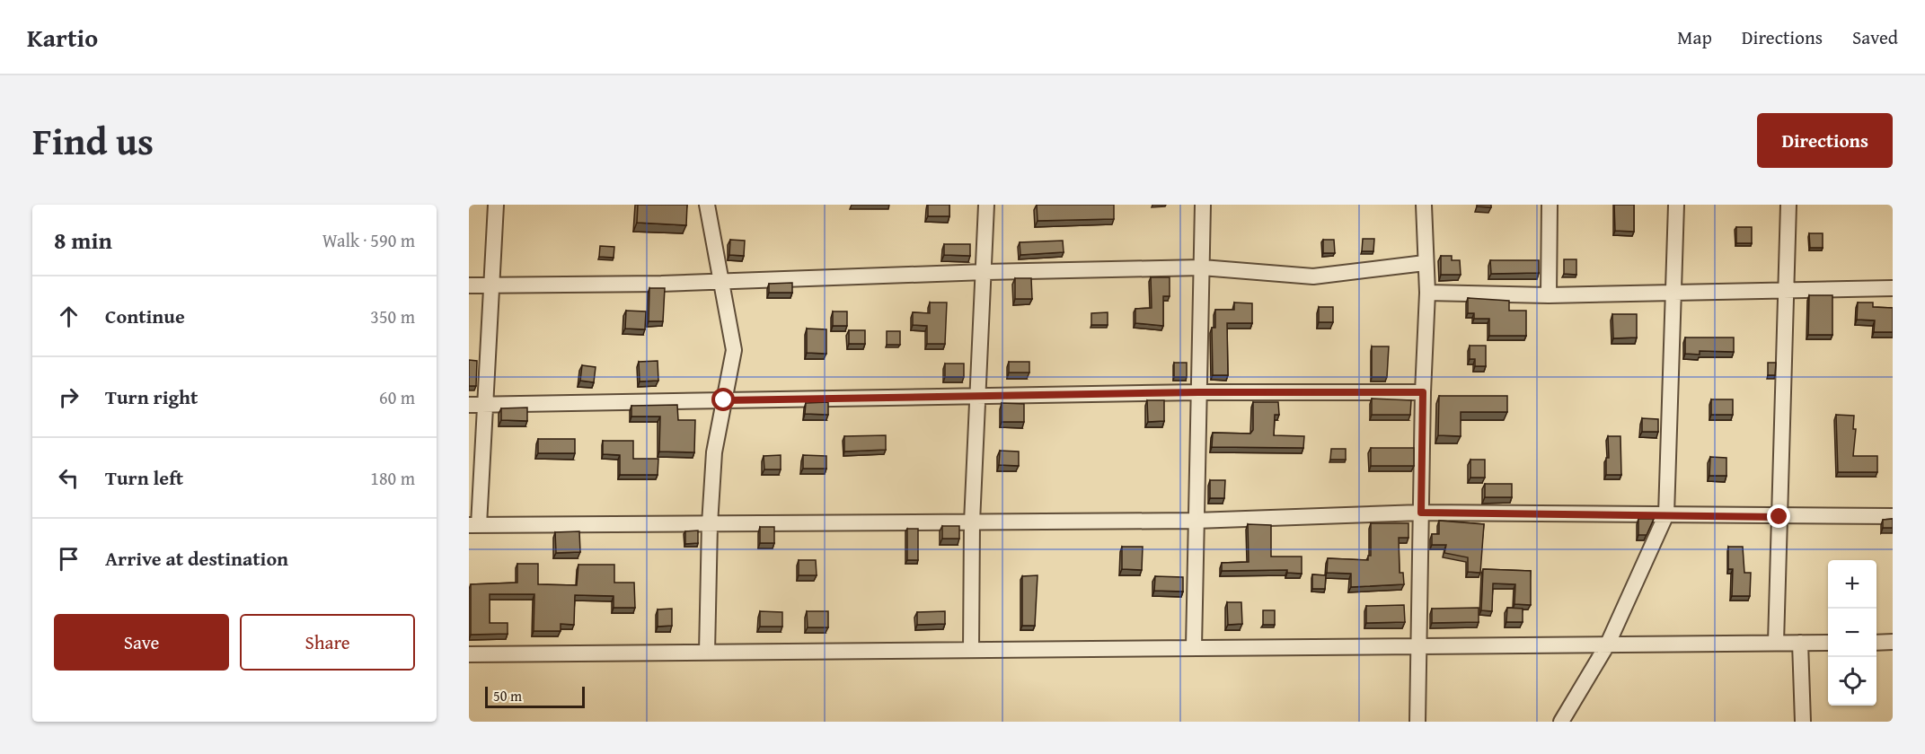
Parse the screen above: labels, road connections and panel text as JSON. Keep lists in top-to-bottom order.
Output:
{
  "scale_bar": "50 m",
  "page": {
    "header": "Kartio",
    "nav": ["Map", "Directions", "Saved"],
    "title": "Find us",
    "buttons": [
      "Directions",
      ["Save", "Share"]
    ],
    "heading": ["8 min", "Walk · 590 m"],
    "list": [
      ["Continue", "350 m"],
      ["Turn right", "60 m"],
      ["Turn left", "180 m"],
      "Arrive at destination"
    ],
    "map_buttons": ["+", "−"],
    "scale": "50 m"
  }
}
